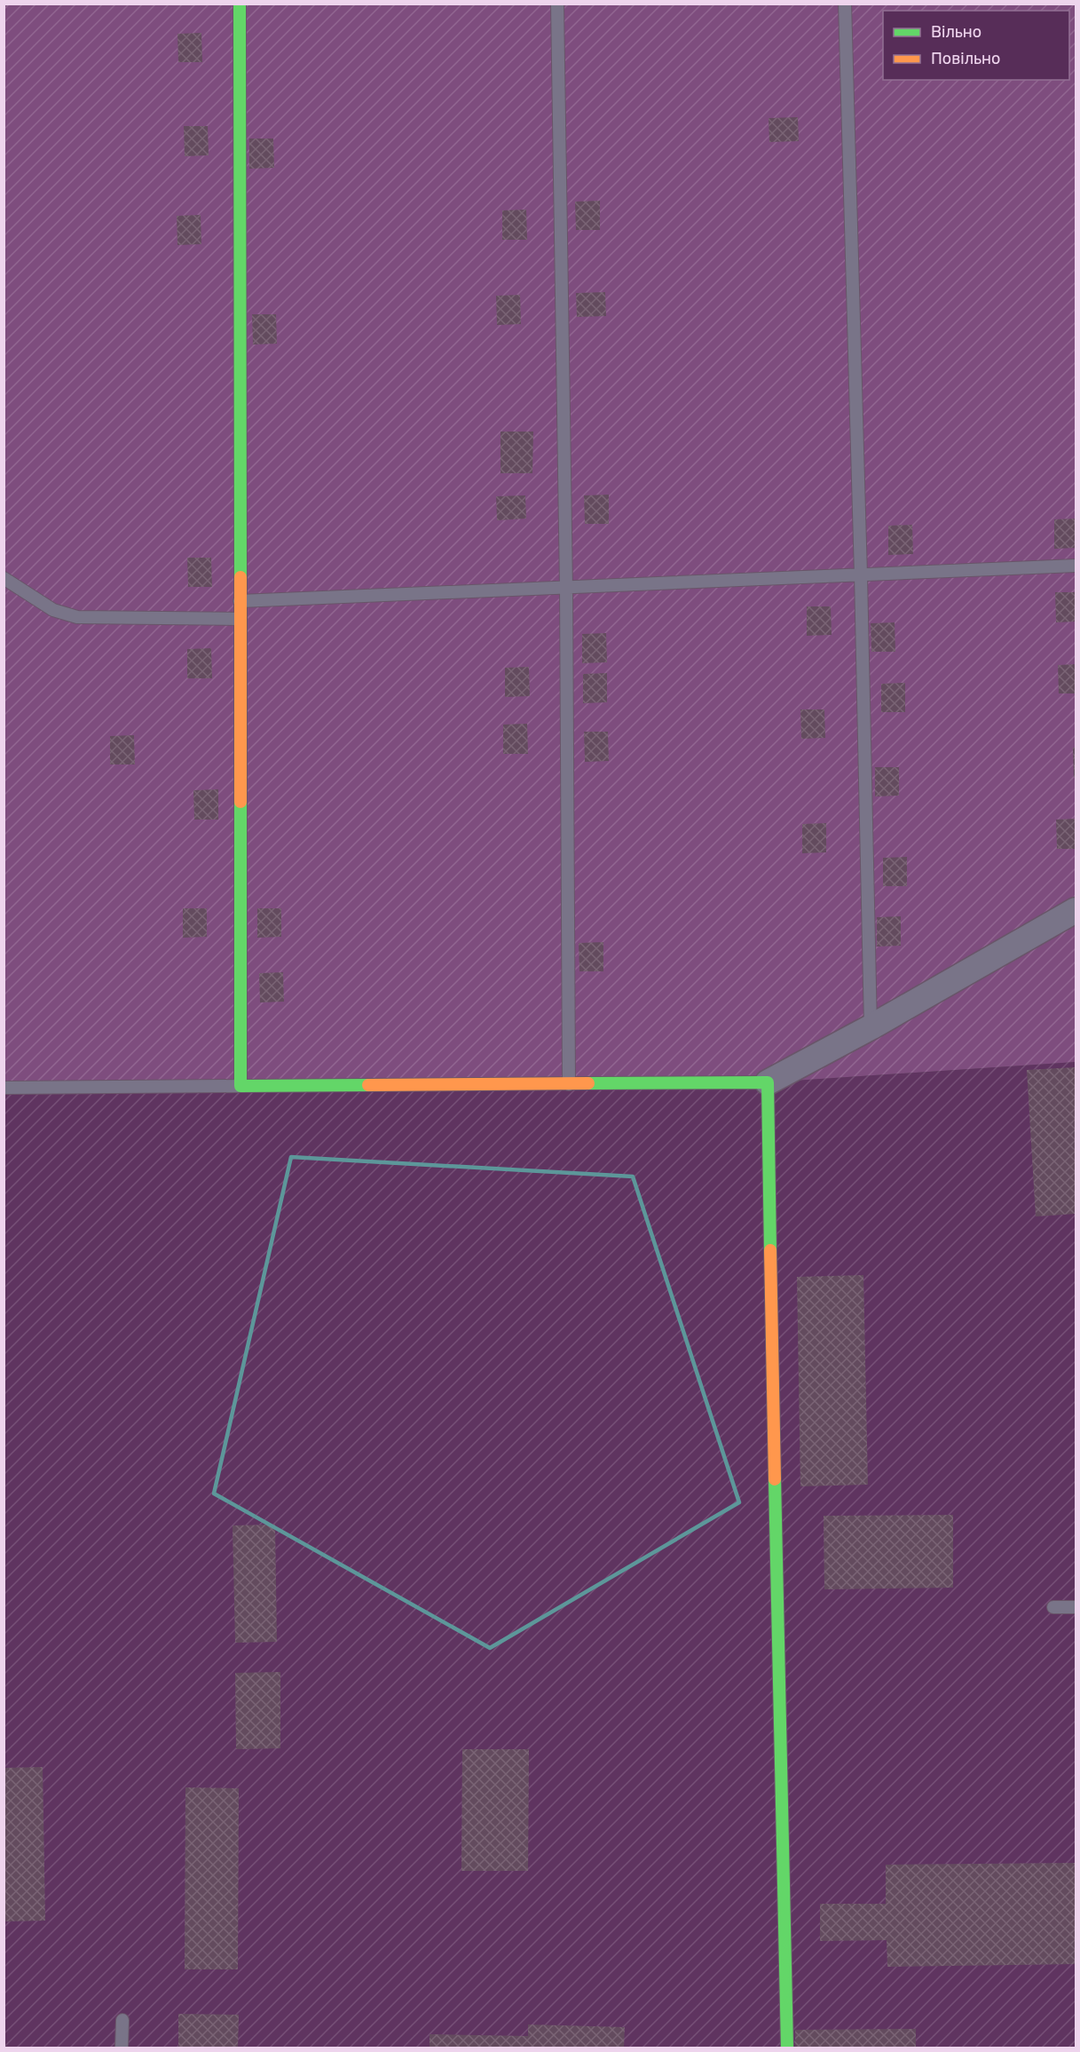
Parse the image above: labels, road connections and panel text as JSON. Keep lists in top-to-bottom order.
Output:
{
  "legend": ["Вільно", "Повільно"]
}
